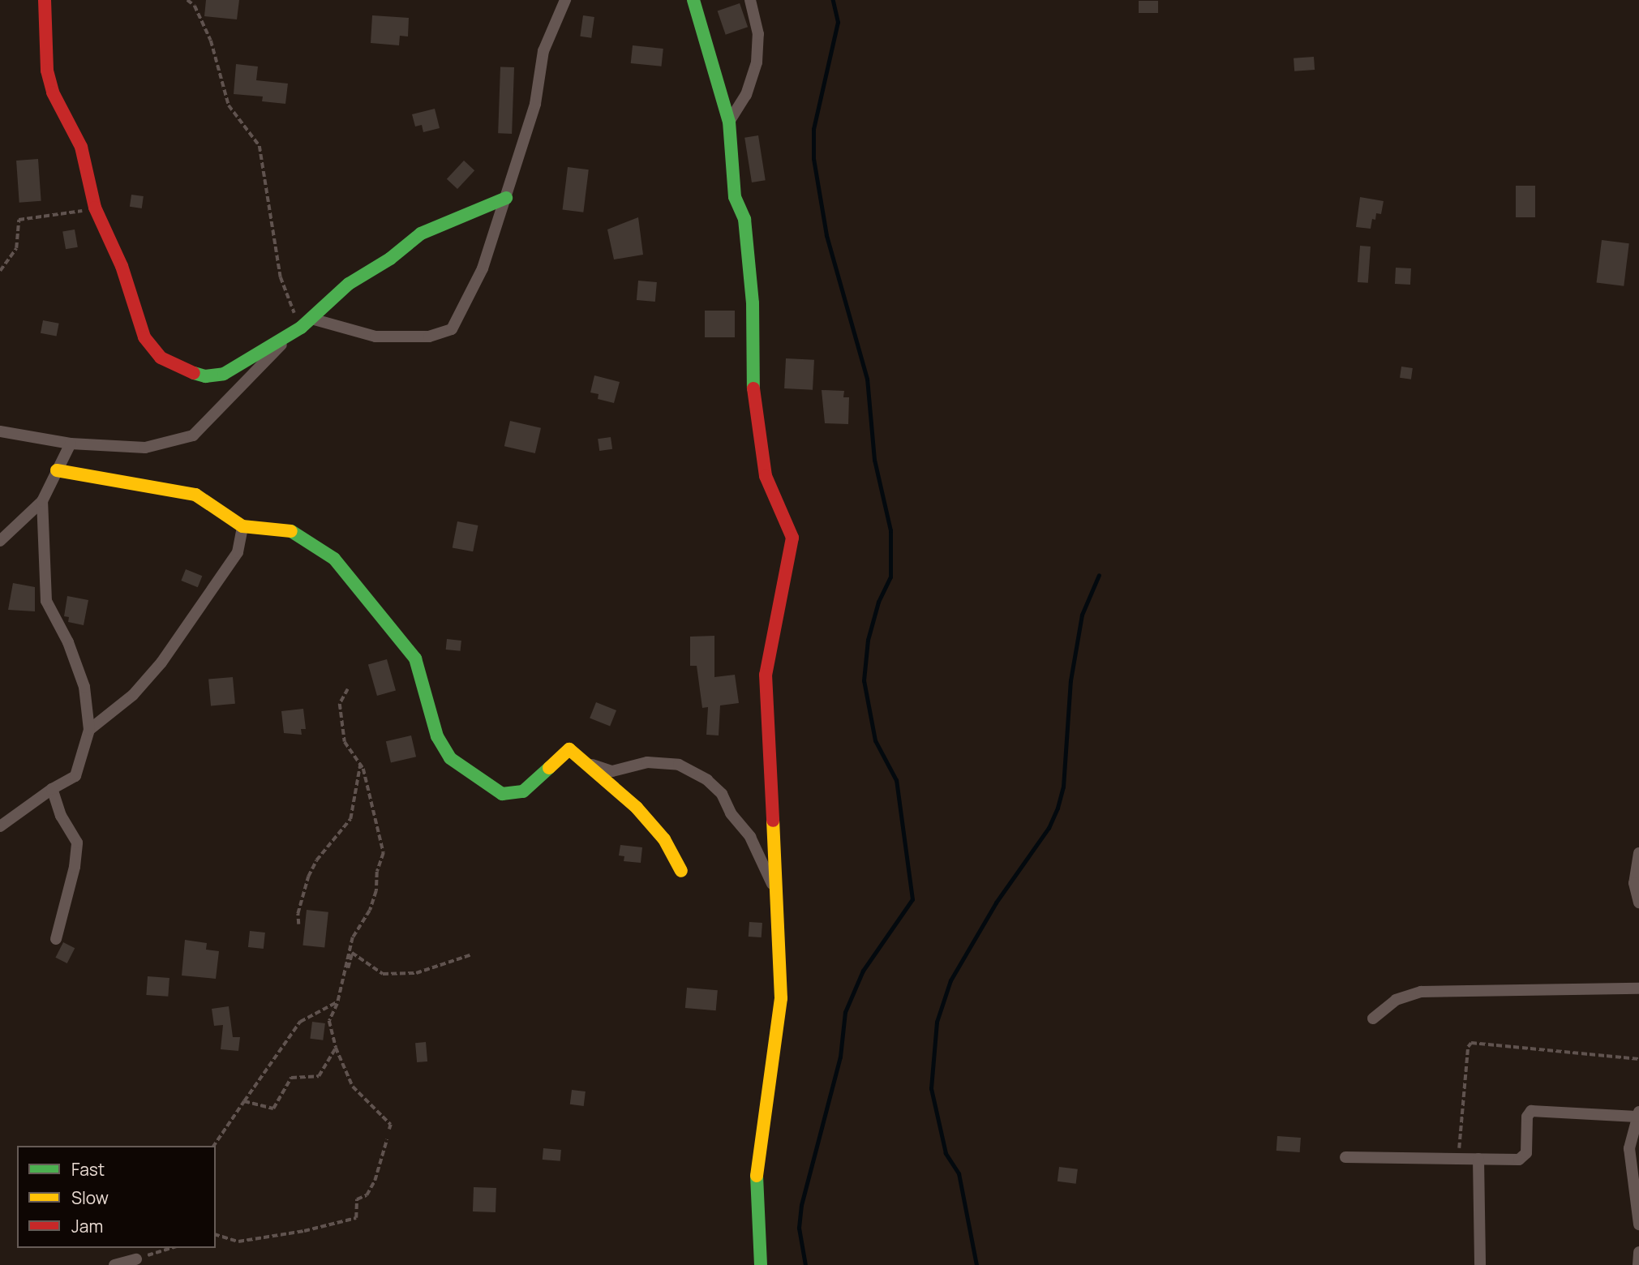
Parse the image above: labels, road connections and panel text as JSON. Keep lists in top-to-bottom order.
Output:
{
  "legend": ["Fast", "Slow", "Jam"]
}
